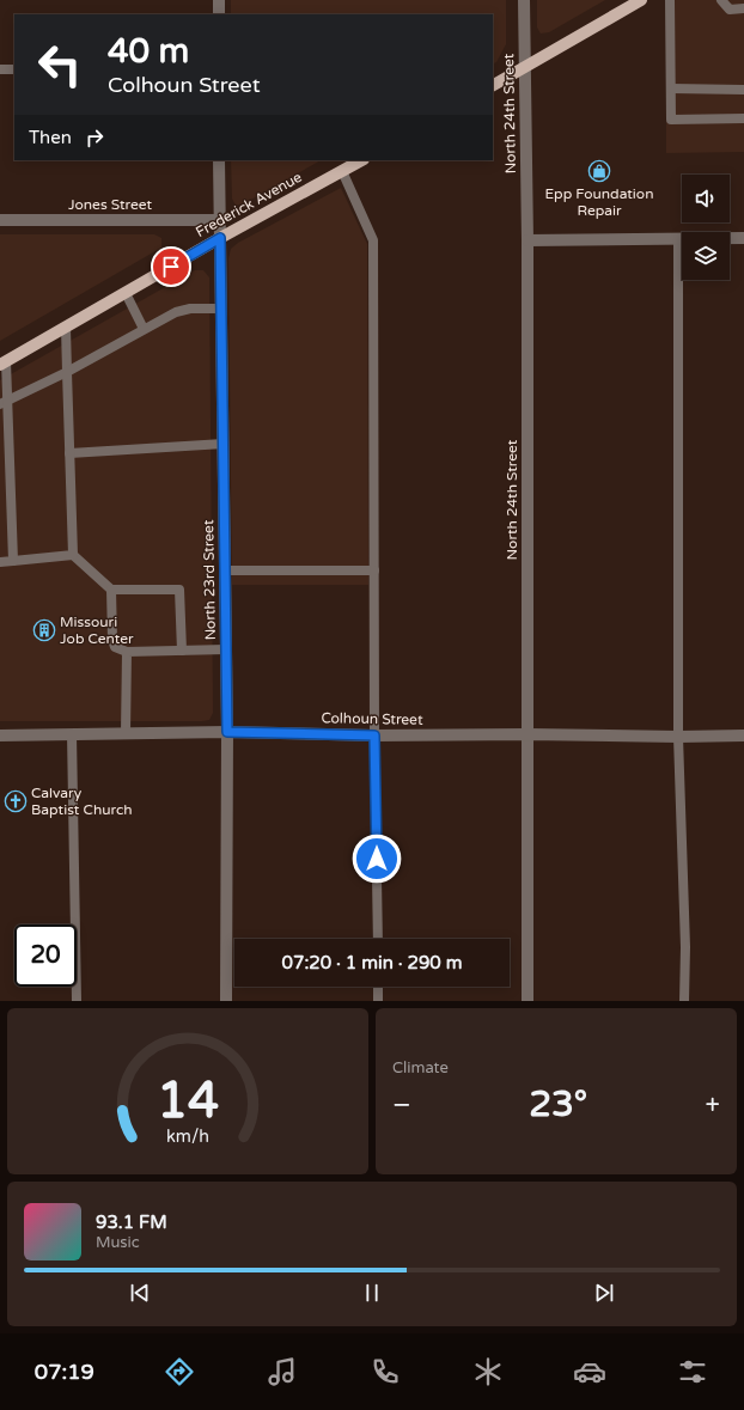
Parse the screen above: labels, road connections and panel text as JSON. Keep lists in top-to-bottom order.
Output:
{
  "streets": {
    "main road": ["Frederick Avenue"],
    "street": [
      "North 24th Street",
      "Jones Street",
      "North 23rd Street",
      "Colhoun Street"
    ]
  },
  "crossings": [
    ["North 24th Street", "Colhoun Street"],
    ["Jones Street", "North 23rd Street"],
    ["Frederick Avenue", "North 23rd Street"],
    ["North 23rd Street", "Colhoun Street"]
  ],
  "places": {
    "shop": ["Epp Foundation Repair"],
    "building": ["Missouri Job Center"],
    "church": ["Calvary Baptist Church"]
  },
  "page": {
    "turn": ["40 m", "Colhoun Street"],
    "then": "Then",
    "limit": "20",
    "trip": "07:20 · 1 min · 290 m",
    "tile": "Climate",
    "heat": ["−", "23°", "+"],
    "song": ["93.1 FM", "Music"],
    "tabs": "07:19",
    "gauge": ["14", "km/h"]
  }
}
